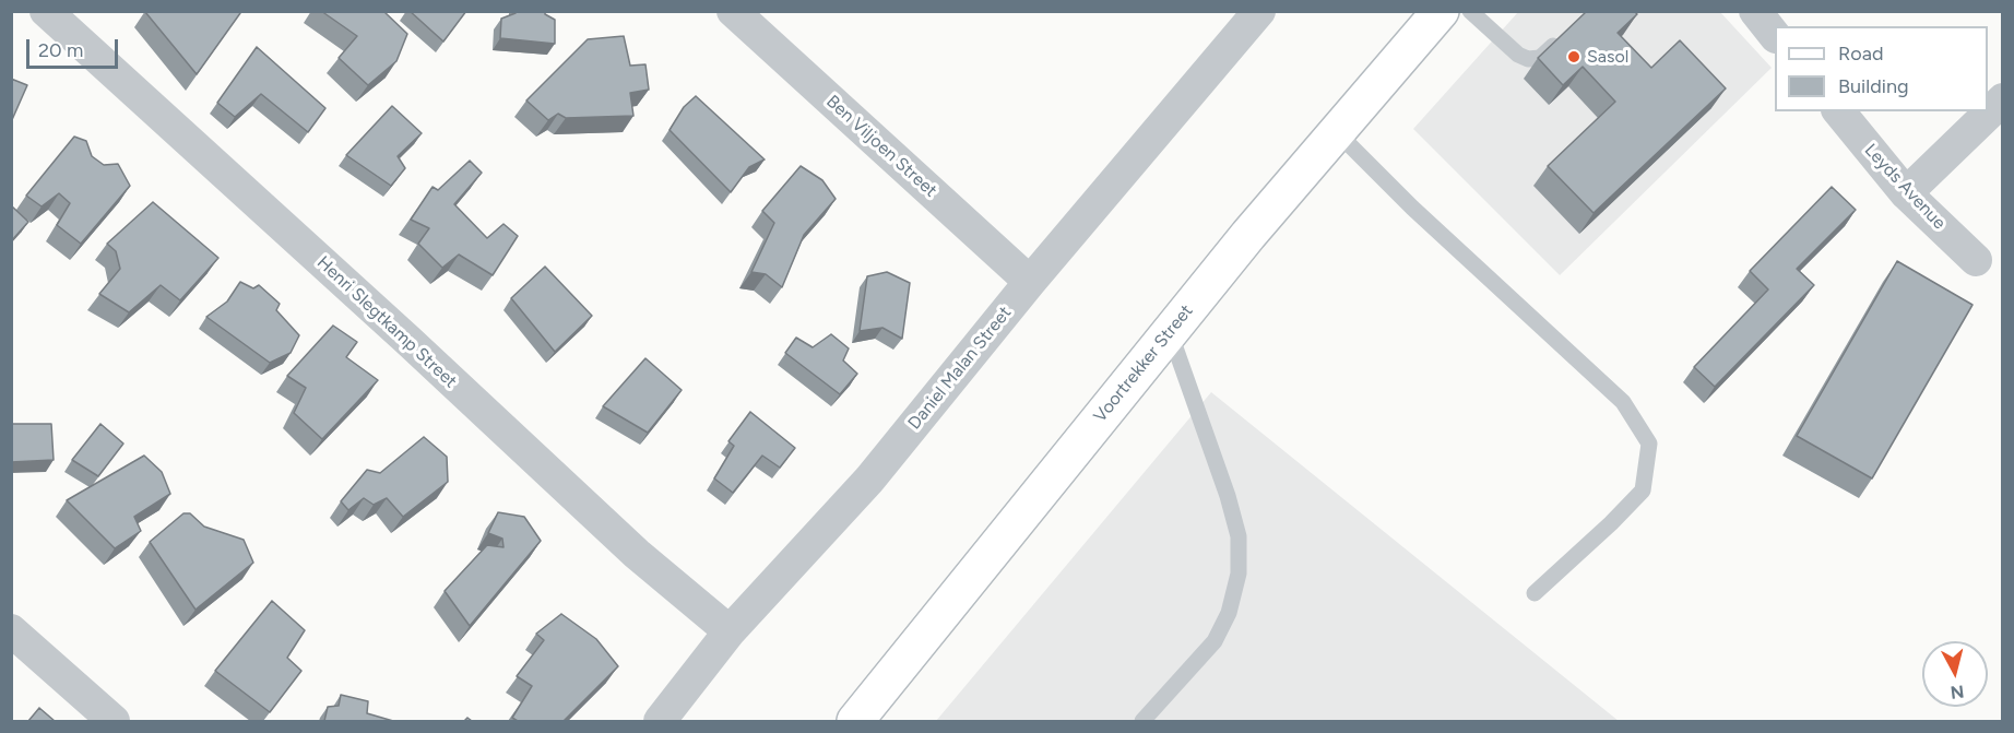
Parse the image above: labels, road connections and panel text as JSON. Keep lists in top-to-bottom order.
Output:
{
  "streets": {
    "main road": ["Voortrekker Street"],
    "street": [
      "Ben Viljoen Street",
      "Leyds Avenue",
      "Henri Slegtkamp Street",
      "Daniel Malan Street"
    ]
  },
  "crossings": [
    ["Ben Viljoen Street", "Daniel Malan Street"],
    ["Henri Slegtkamp Street", "Daniel Malan Street"]
  ],
  "places": ["Sasol"],
  "legend": ["Road", "Building"],
  "scale_bar": "20 m",
  "north": "bottom"
}
